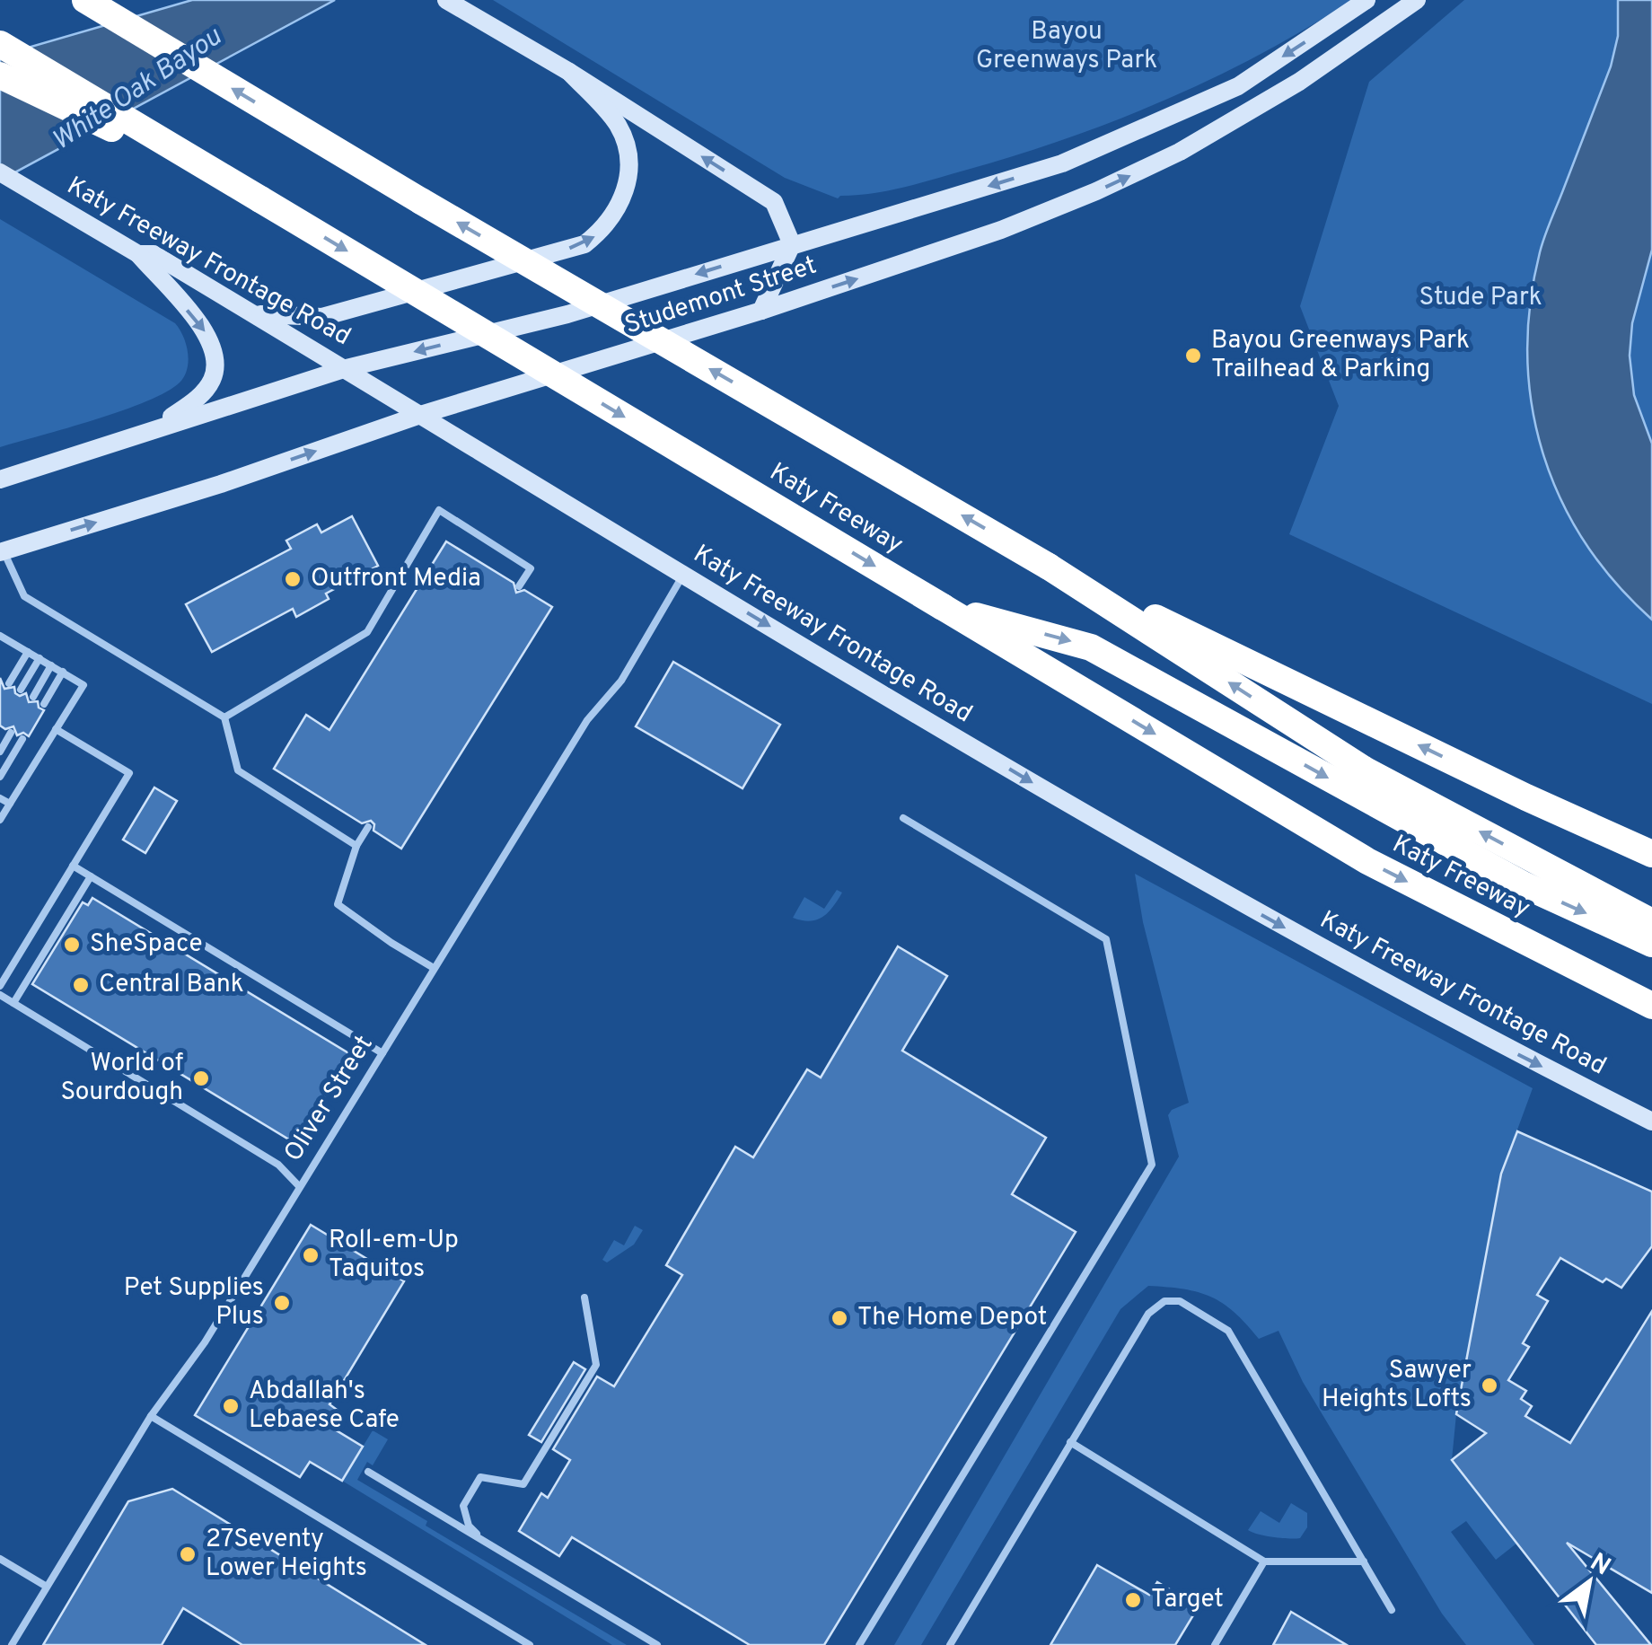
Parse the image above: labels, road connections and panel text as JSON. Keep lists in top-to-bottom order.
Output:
{
  "streets": {
    "highway": ["Katy Freeway"],
    "main road": ["Katy Freeway Frontage Road", "Studemont Street"],
    "lane": ["Oliver Street"]
  },
  "crossings": [
    ["Katy Freeway Frontage Road", "Studemont Street"],
    ["Katy Freeway Frontage Road", "Oliver Street"]
  ],
  "one_way": ["Katy Freeway Frontage Road"],
  "water": ["White Oak Bayou"],
  "parks": ["Bayou Greenways Park", "Stude Park"],
  "places": [
    "Bayou Greenways Park Trailhead & Parking",
    "Outfront Media",
    "SheSpace",
    "Central Bank",
    "World of Sourdough",
    "Roll-em-Up Taquitos",
    "Pet Supplies Plus",
    "The Home Depot",
    "Sawyer Heights Lofts",
    "Abdallah's Lebaese Cafe",
    "27Seventy Lower Heights",
    "Target"
  ],
  "north": "top right"
}
